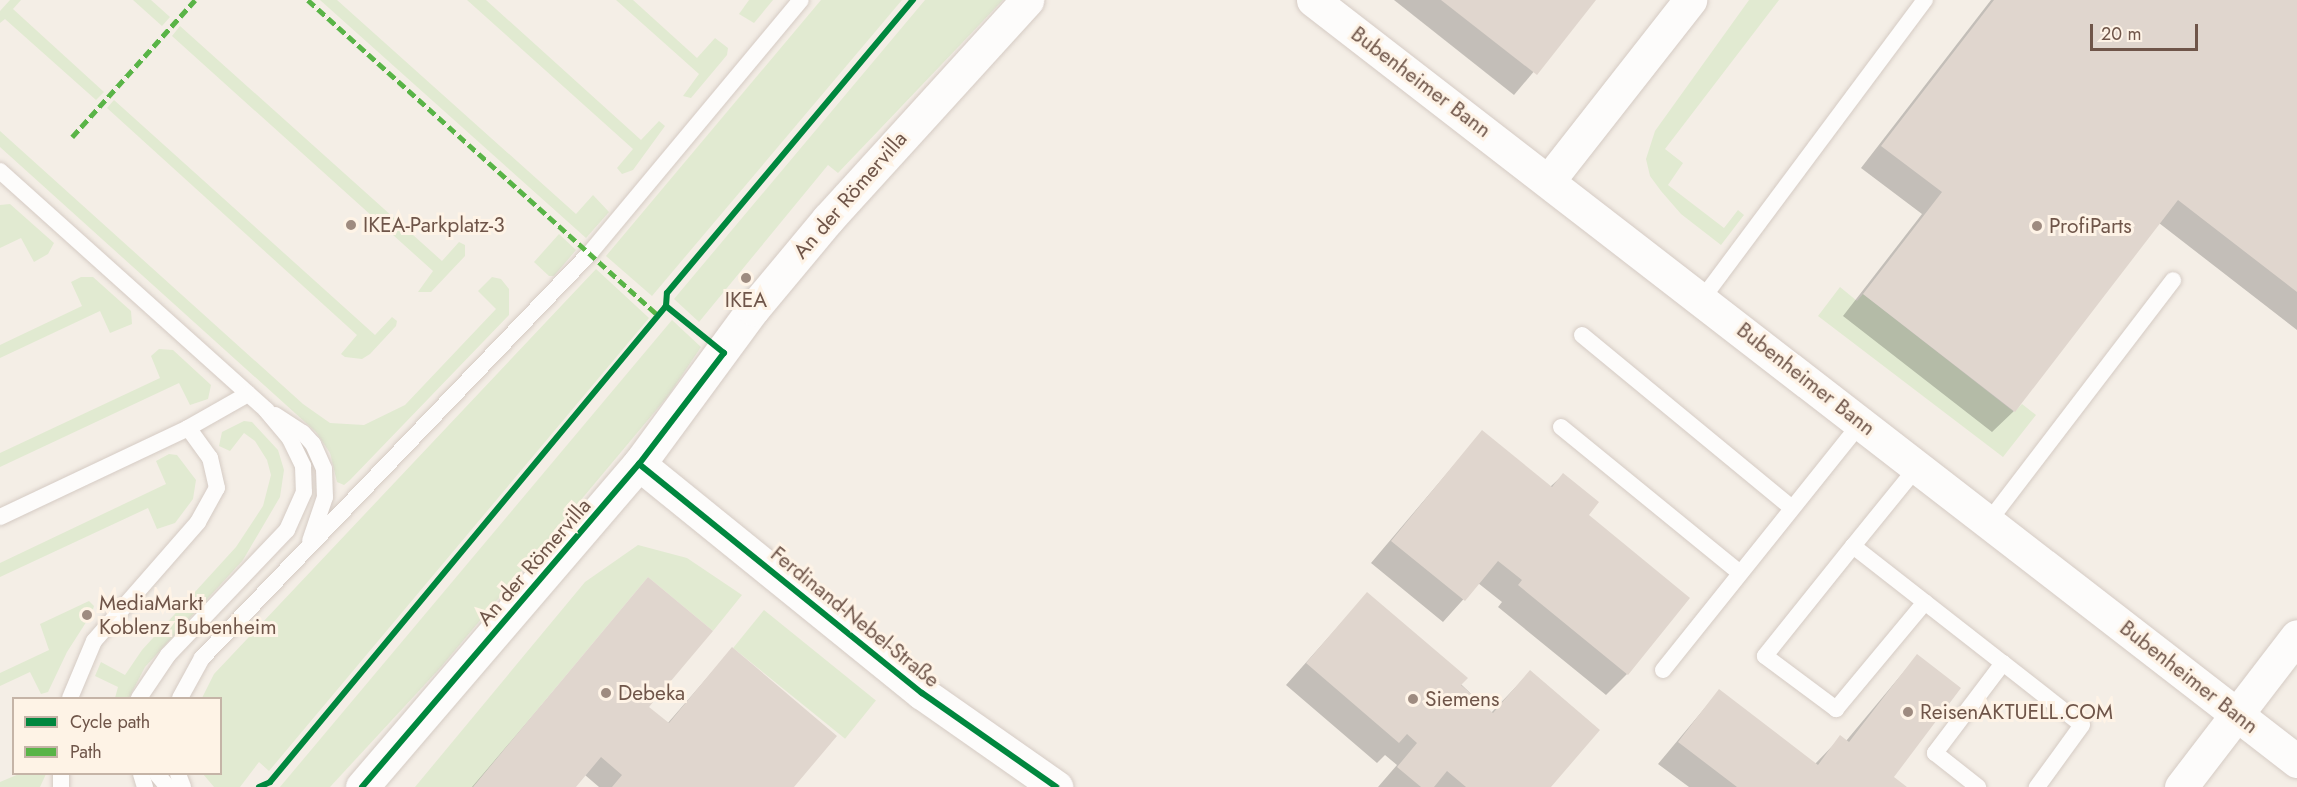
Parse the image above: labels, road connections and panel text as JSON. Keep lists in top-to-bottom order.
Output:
{
  "streets": {
    "street": ["Bubenheimer Bann", "An der Römervilla", "Ferdinand-Nebel-Straße"]
  },
  "crossings": [
    ["An der Römervilla", "Ferdinand-Nebel-Straße"]
  ],
  "places": [
    "IKEA-Parkplatz-3",
    "ProfiParts",
    "IKEA",
    "MediaMarkt Koblenz Bubenheim",
    "Debeka",
    "Siemens",
    "ReisenAKTUELL.COM"
  ],
  "legend": ["Cycle path", "Path"],
  "scale_bar": "20 m"
}
